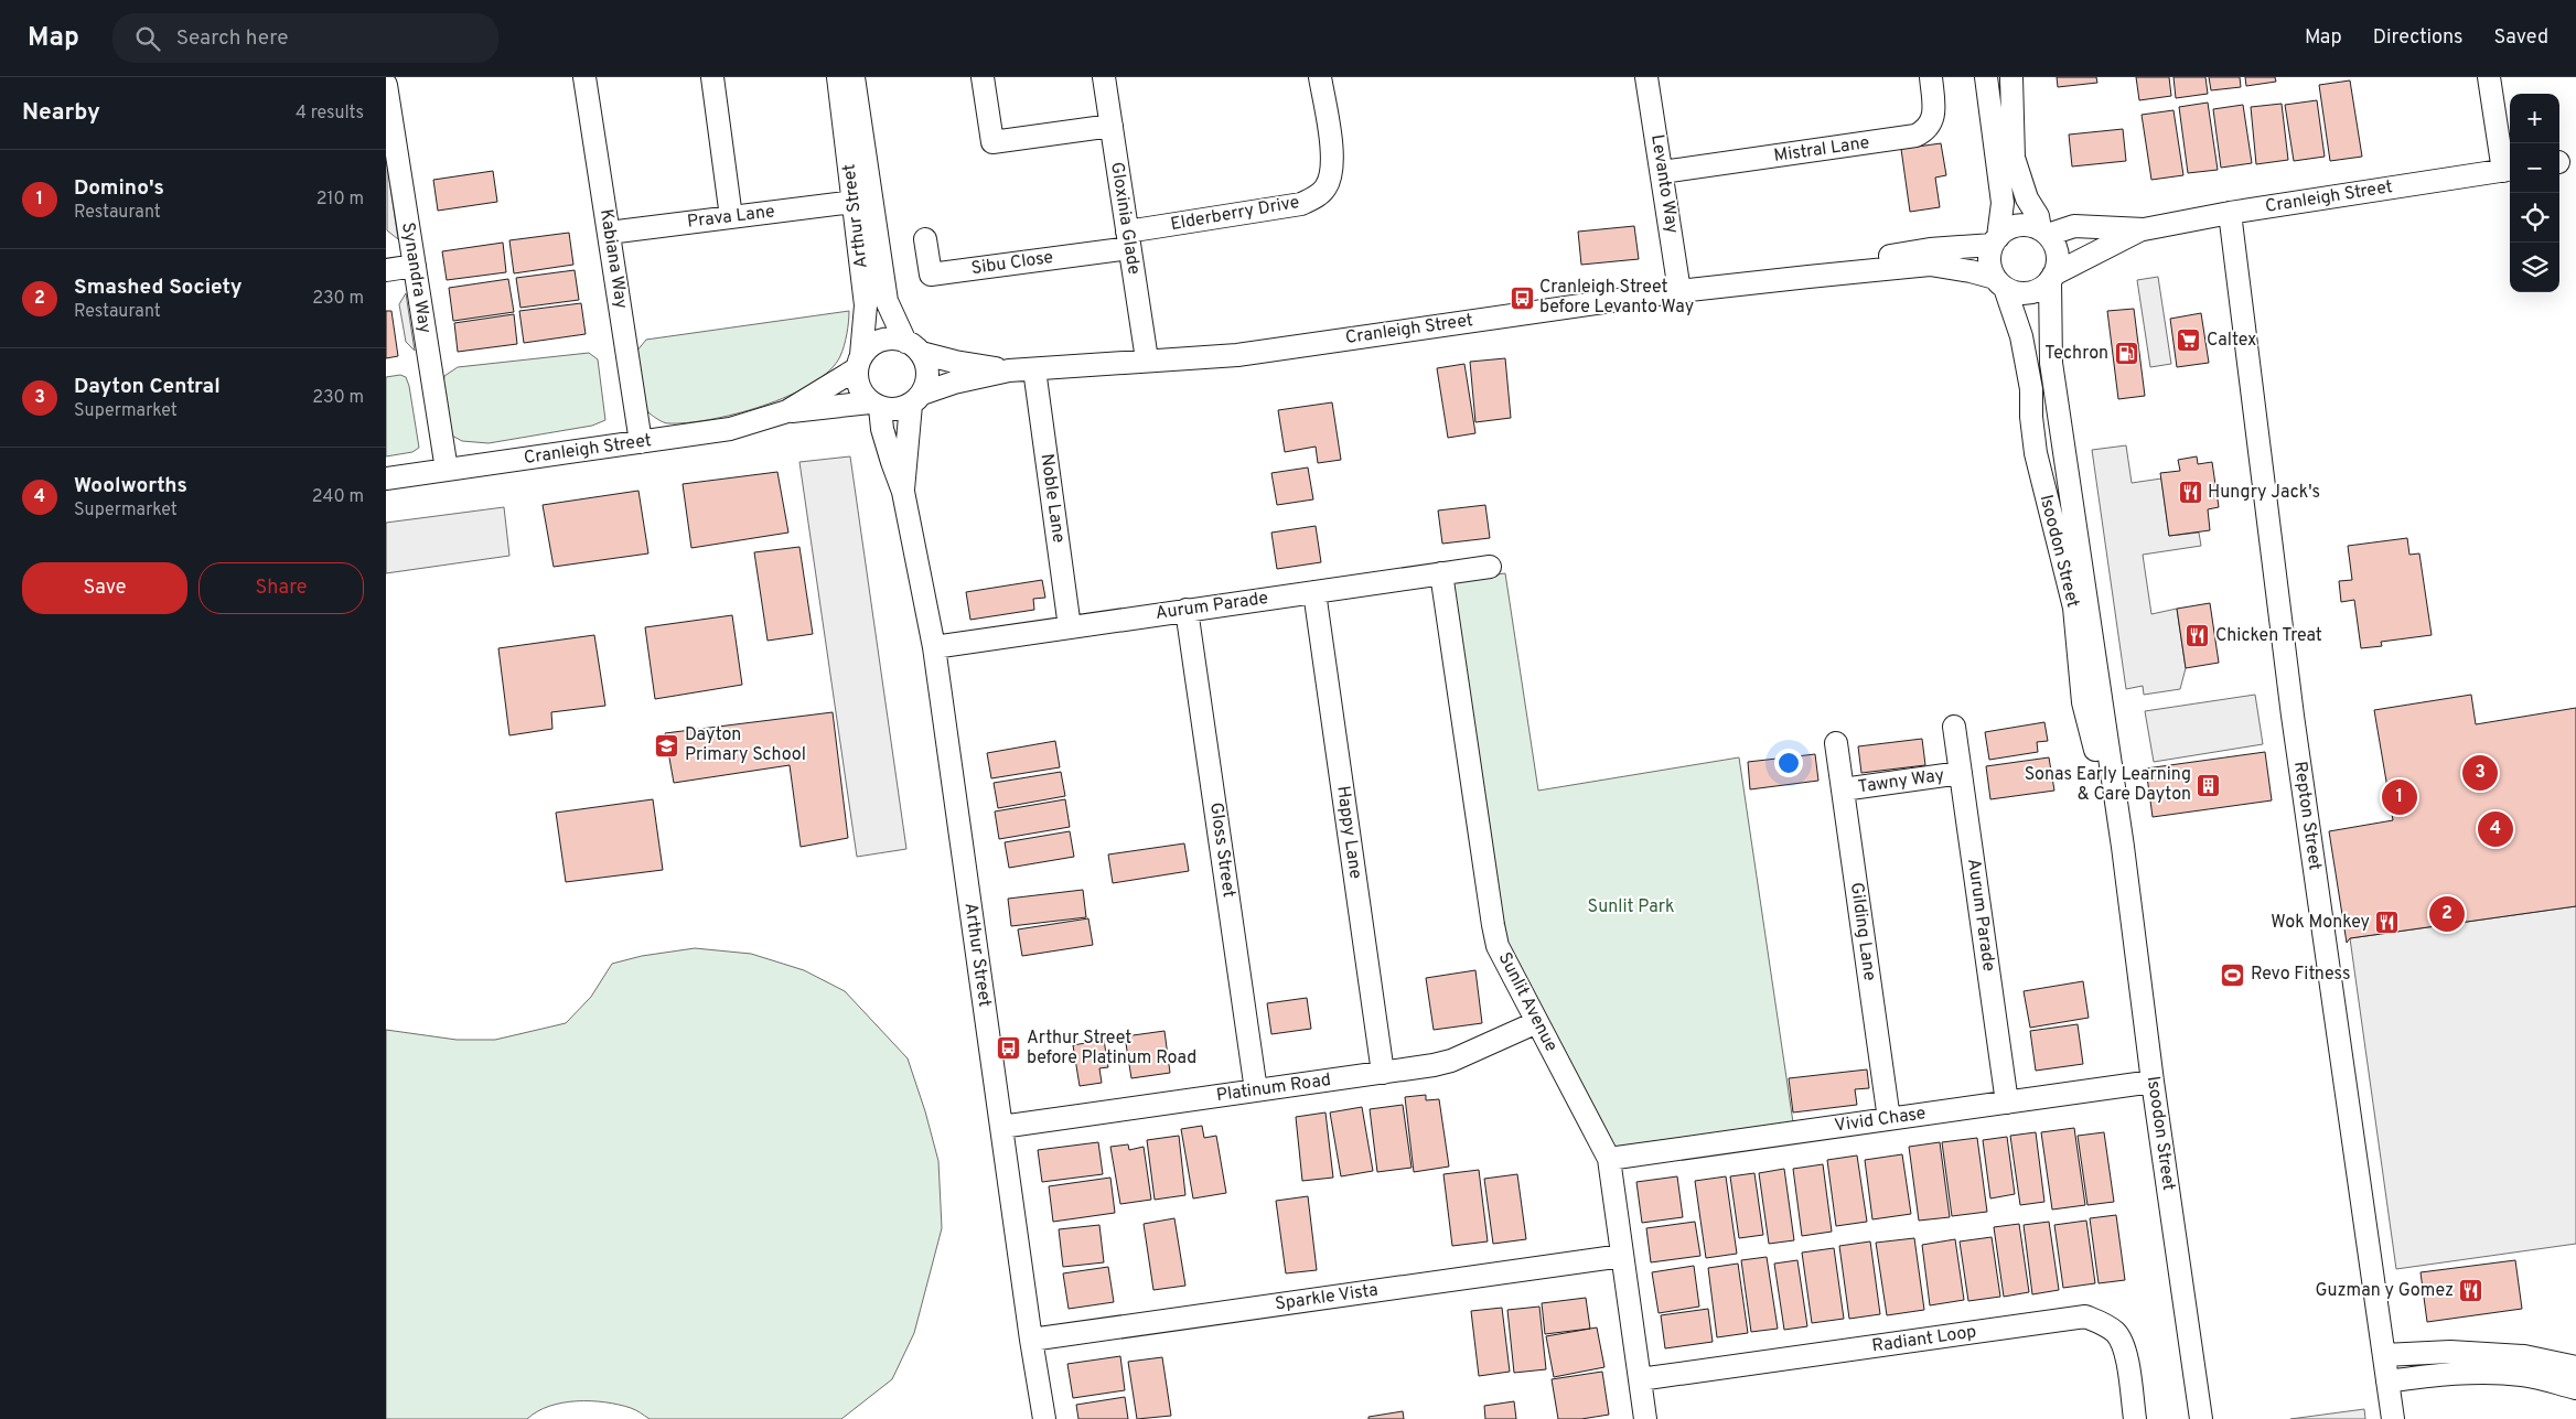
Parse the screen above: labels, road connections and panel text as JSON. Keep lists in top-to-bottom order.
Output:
{
  "streets": {
    "street": [
      "Mistral Lane",
      "Levanto Way",
      "Cranleigh Street",
      "Elderberry Drive",
      "Arthur Street",
      "Prava Lane",
      "Gloxinia Glade",
      "Kabiana Way",
      "Sibu Close",
      "Synandra Way",
      "Noble Lane",
      "Isoodon Street",
      "Aurum Parade",
      "Tawny Way",
      "Repton Street",
      "Happy Lane",
      "Gloss Street",
      "Gilding Lane",
      "Sunlit Avenue",
      "Platinum Road",
      "Vivid Chase",
      "Sparkle Vista",
      "Radiant Loop"
    ]
  },
  "crossings": [
    ["Mistral Lane", "Levanto Way"],
    ["Levanto Way", "Cranleigh Street"],
    ["Cranleigh Street", "Arthur Street"],
    ["Cranleigh Street", "Gloxinia Glade"],
    ["Cranleigh Street", "Kabiana Way"],
    ["Cranleigh Street", "Synandra Way"],
    ["Cranleigh Street", "Noble Lane"],
    ["Cranleigh Street", "Isoodon Street"],
    ["Cranleigh Street", "Repton Street"],
    ["Elderberry Drive", "Gloxinia Glade"],
    ["Elderberry Drive", "Sibu Close"],
    ["Arthur Street", "Prava Lane"],
    ["Arthur Street", "Aurum Parade"],
    ["Arthur Street", "Platinum Road"],
    ["Arthur Street", "Sparkle Vista"],
    ["Prava Lane", "Kabiana Way"],
    ["Gloxinia Glade", "Sibu Close"],
    ["Noble Lane", "Aurum Parade"],
    ["Isoodon Street", "Vivid Chase"],
    ["Aurum Parade", "Tawny Way"],
    ["Aurum Parade", "Happy Lane"],
    ["Aurum Parade", "Gloss Street"],
    ["Aurum Parade", "Sunlit Avenue"],
    ["Aurum Parade", "Vivid Chase"],
    ["Tawny Way", "Gilding Lane"],
    ["Happy Lane", "Platinum Road"],
    ["Gloss Street", "Platinum Road"],
    ["Gilding Lane", "Vivid Chase"],
    ["Sunlit Avenue", "Platinum Road"],
    ["Sunlit Avenue", "Vivid Chase"],
    ["Sunlit Avenue", "Sparkle Vista"],
    ["Sunlit Avenue", "Radiant Loop"]
  ],
  "parks": ["Sunlit Park"],
  "places": {
    "bus stop": ["Cranleigh Street before Levanto Way", "Arthur Street before Platinum Road"],
    "supermarket": ["Caltex"],
    "fuel station": ["Techron"],
    "restaurant": [
      "Hungry Jack's",
      "Chicken Treat",
      "Wok Monkey",
      "Guzman y Gomez"
    ],
    "school or university": ["Dayton Primary School"],
    "building": ["Sonas Early Learning & Care Dayton"],
    "sports": ["Revo Fitness"]
  },
  "page": {
    "header": "Map",
    "search": "Search here",
    "nav": ["Map", "Directions", "Saved"],
    "heading": ["Nearby", "4 results"],
    "map_buttons": ["+", "−"],
    "list": [
      {
        "mark": "1",
        "name": "Domino's",
        "note": "Restaurant",
        "value": "210 m"
      },
      {
        "mark": "2",
        "name": "Smashed Society",
        "note": "Restaurant",
        "value": "230 m"
      },
      {
        "mark": "3",
        "name": "Dayton Central",
        "note": "Supermarket",
        "value": "230 m"
      },
      {
        "mark": "4",
        "name": "Woolworths",
        "note": "Supermarket",
        "value": "240 m"
      }
    ],
    "buttons": ["Save", "Share"],
    "pins": [
      "3",
      "1",
      "4",
      "2"
    ]
  }
}
